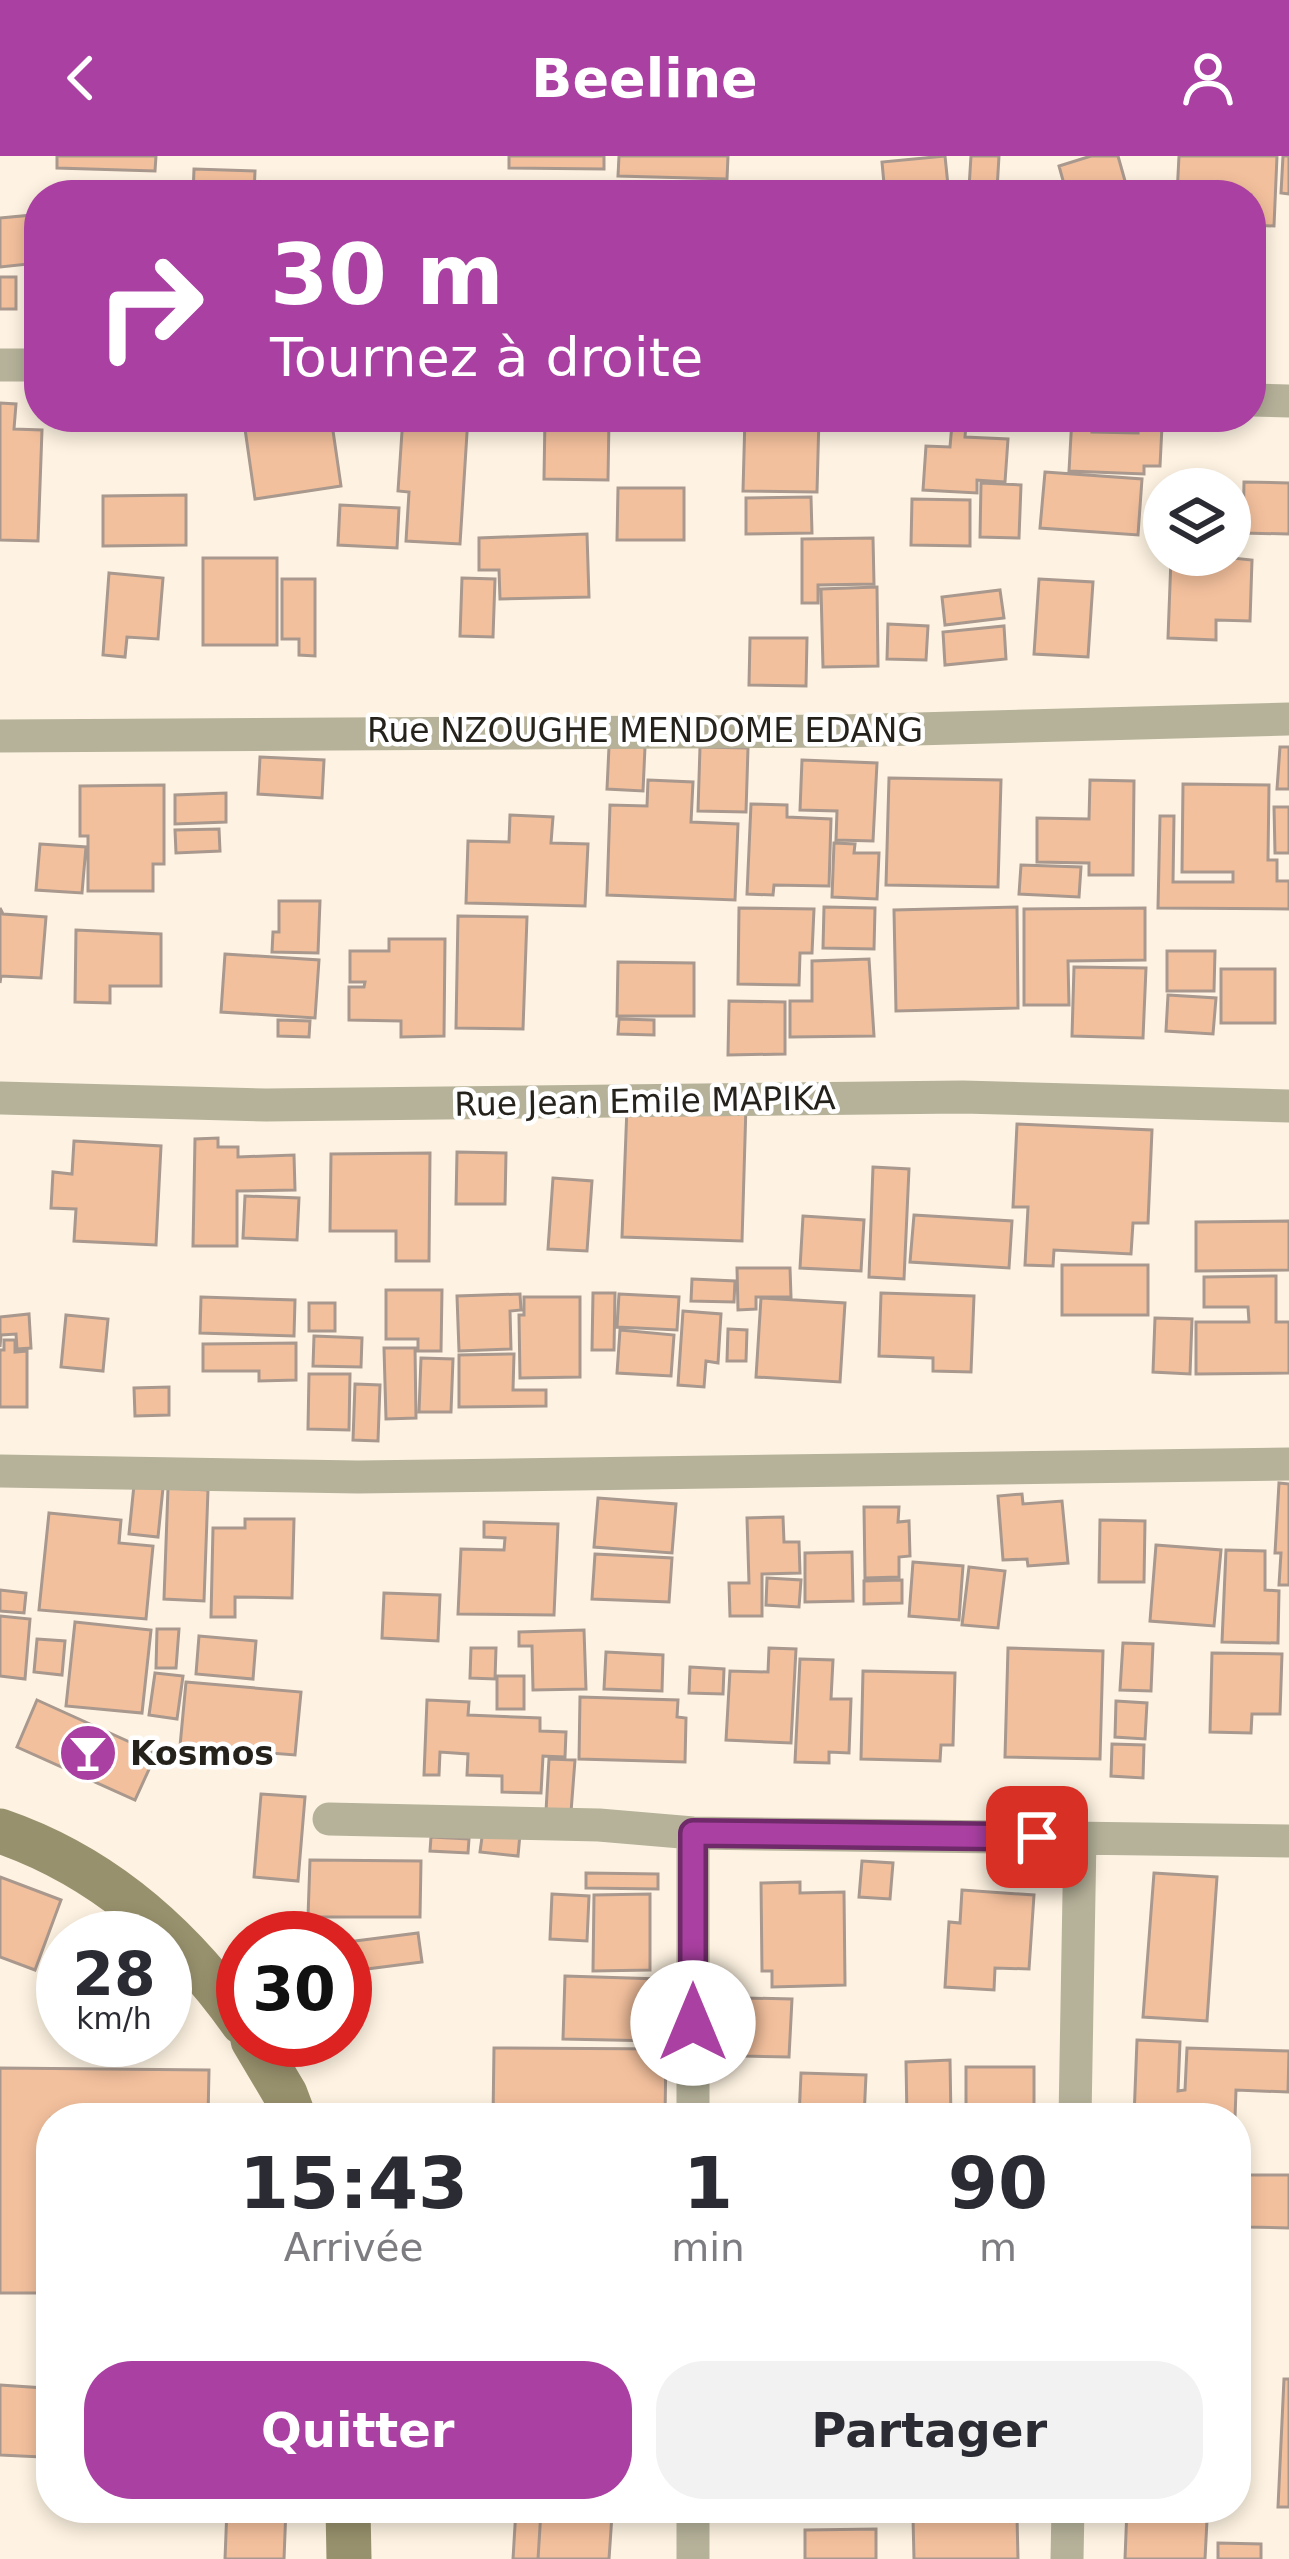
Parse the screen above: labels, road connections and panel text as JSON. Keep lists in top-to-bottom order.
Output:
{
  "streets": {
    "street": ["Rue NZOUGHE MENDOME EDANG", "Rue Jean Emile MAPIKA"]
  },
  "places": {
    "bar": ["Kosmos"]
  },
  "page": {
    "header": "Beeline",
    "turn": ["30 m", "Tournez à droite"],
    "speed": "28 km/h",
    "limit": "30",
    "eta": [
      "15:43",
      "Arrivée",
      "1",
      "min",
      "90",
      "m"
    ],
    "buttons": ["Quitter", "Partager"]
  }
}
